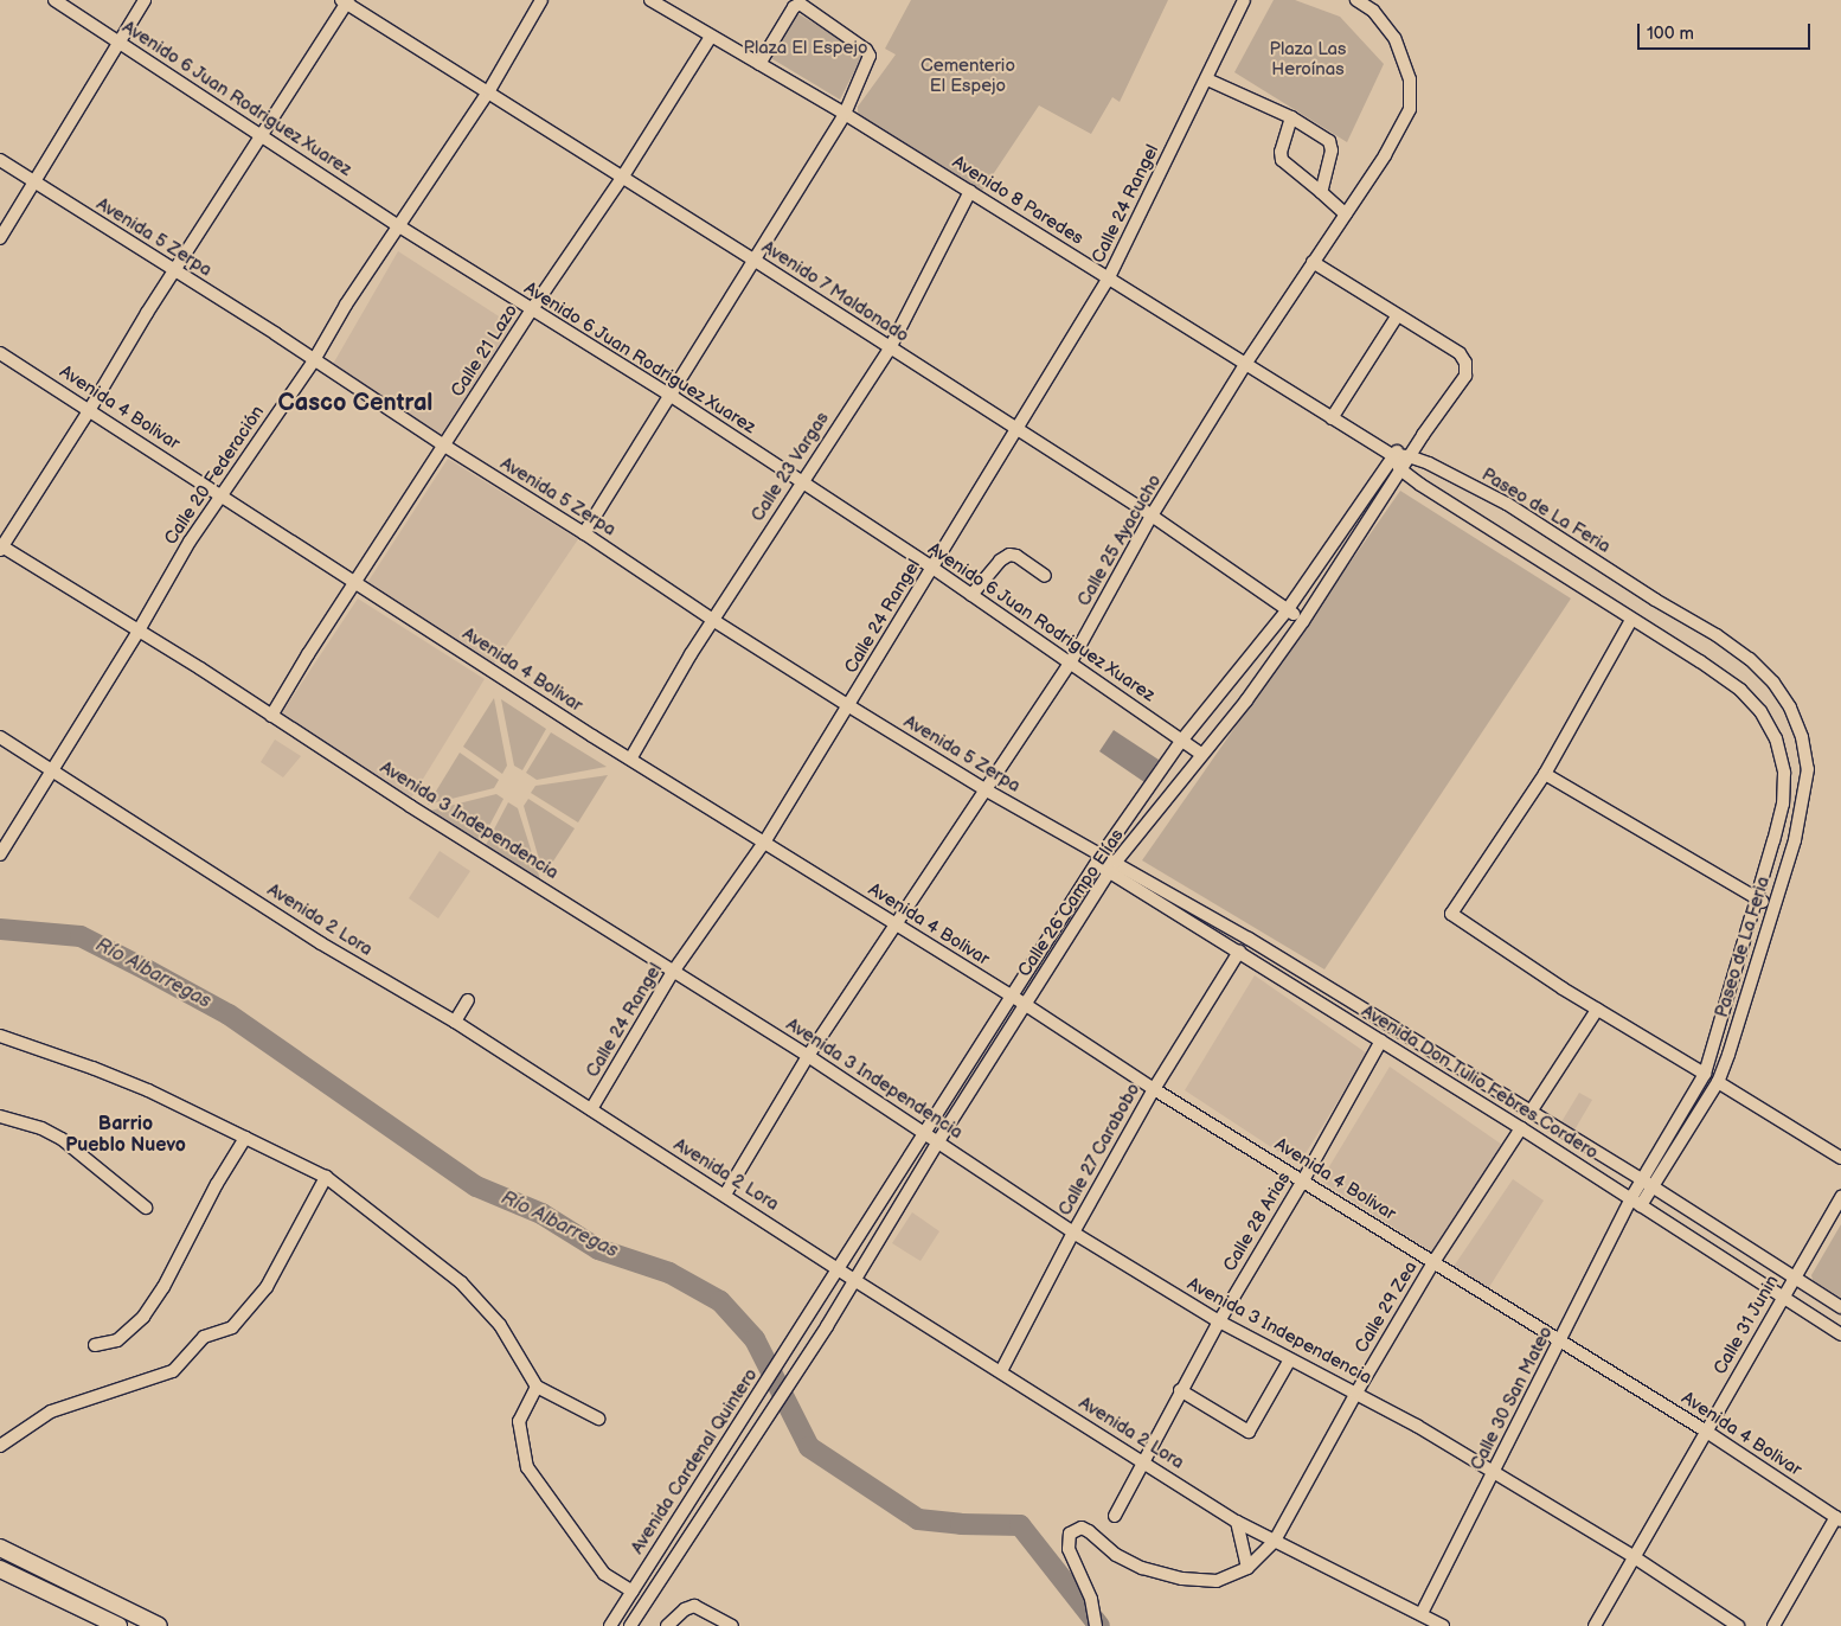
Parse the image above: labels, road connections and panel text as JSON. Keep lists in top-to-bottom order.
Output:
{
  "streets": {
    "street": [
      "Avenido 6 Juan Rodriguez Xuarez",
      "Avenido 8 Paredes",
      "Calle 24 Rangel",
      "Avenida 5 Zerpa",
      "Avenido 7 Maldonado",
      "Calle 21 Lazo",
      "Avenida 4 Bolivar",
      "Calle 23 Vargas",
      "Calle 20 Federación",
      "Paseo de La Feria",
      "Calle 25 Ayacucho",
      "Avenida 3 Independencia",
      "Calle 26 Campo Elías",
      "Avenida 2 Lora",
      "Avenida Don Tulio Febres Cordero",
      "Calle 27 Carabobo",
      "Calle 28 Arias",
      "Calle 29 Zea",
      "Calle 31 Junin",
      "Calle 30 San Mateo",
      "Avenida Cardenal Quintero"
    ]
  },
  "crossings": [
    ["Avenido 6 Juan Rodriguez Xuarez", "Calle 24 Rangel"],
    ["Avenido 6 Juan Rodriguez Xuarez", "Calle 21 Lazo"],
    ["Avenido 6 Juan Rodriguez Xuarez", "Calle 23 Vargas"],
    ["Avenido 6 Juan Rodriguez Xuarez", "Calle 20 Federación"],
    ["Avenido 6 Juan Rodriguez Xuarez", "Calle 25 Ayacucho"],
    ["Avenido 6 Juan Rodriguez Xuarez", "Calle 26 Campo Elías"],
    ["Avenido 8 Paredes", "Calle 24 Rangel"],
    ["Avenido 8 Paredes", "Calle 21 Lazo"],
    ["Avenido 8 Paredes", "Calle 23 Vargas"],
    ["Avenido 8 Paredes", "Paseo de La Feria"],
    ["Avenido 8 Paredes", "Calle 25 Ayacucho"],
    ["Avenido 8 Paredes", "Calle 26 Campo Elías"],
    ["Calle 24 Rangel", "Avenida 5 Zerpa"],
    ["Calle 24 Rangel", "Avenido 7 Maldonado"],
    ["Calle 24 Rangel", "Avenida 4 Bolivar"],
    ["Calle 24 Rangel", "Avenida 3 Independencia"],
    ["Calle 24 Rangel", "Avenida 2 Lora"],
    ["Avenida 5 Zerpa", "Calle 21 Lazo"],
    ["Avenida 5 Zerpa", "Calle 23 Vargas"],
    ["Avenida 5 Zerpa", "Calle 20 Federación"],
    ["Avenida 5 Zerpa", "Calle 25 Ayacucho"],
    ["Avenida 5 Zerpa", "Calle 26 Campo Elías"],
    ["Avenida 5 Zerpa", "Avenida Don Tulio Febres Cordero"],
    ["Avenido 7 Maldonado", "Calle 21 Lazo"],
    ["Avenido 7 Maldonado", "Calle 23 Vargas"],
    ["Avenido 7 Maldonado", "Calle 20 Federación"],
    ["Avenido 7 Maldonado", "Calle 25 Ayacucho"],
    ["Avenido 7 Maldonado", "Calle 26 Campo Elías"],
    ["Calle 21 Lazo", "Avenida 4 Bolivar"],
    ["Calle 21 Lazo", "Avenida 3 Independencia"],
    ["Avenida 4 Bolivar", "Calle 23 Vargas"],
    ["Avenida 4 Bolivar", "Calle 20 Federación"],
    ["Avenida 4 Bolivar", "Calle 25 Ayacucho"],
    ["Avenida 4 Bolivar", "Calle 26 Campo Elías"],
    ["Avenida 4 Bolivar", "Calle 27 Carabobo"],
    ["Avenida 4 Bolivar", "Calle 28 Arias"],
    ["Avenida 4 Bolivar", "Calle 29 Zea"],
    ["Avenida 4 Bolivar", "Calle 31 Junin"],
    ["Avenida 4 Bolivar", "Calle 30 San Mateo"],
    ["Calle 20 Federación", "Avenida 3 Independencia"],
    ["Calle 20 Federación", "Avenida 2 Lora"],
    ["Paseo de La Feria", "Calle 26 Campo Elías"],
    ["Paseo de La Feria", "Avenida Don Tulio Febres Cordero"],
    ["Paseo de La Feria", "Calle 30 San Mateo"],
    ["Calle 25 Ayacucho", "Avenida 3 Independencia"],
    ["Calle 25 Ayacucho", "Avenida 2 Lora"],
    ["Avenida 3 Independencia", "Calle 26 Campo Elías"],
    ["Avenida 3 Independencia", "Calle 27 Carabobo"],
    ["Avenida 3 Independencia", "Calle 28 Arias"],
    ["Avenida 3 Independencia", "Calle 29 Zea"],
    ["Avenida 3 Independencia", "Calle 31 Junin"],
    ["Avenida 3 Independencia", "Calle 30 San Mateo"],
    ["Calle 26 Campo Elías", "Avenida 2 Lora"],
    ["Calle 26 Campo Elías", "Avenida Don Tulio Febres Cordero"],
    ["Calle 26 Campo Elías", "Avenida Cardenal Quintero"],
    ["Avenida 2 Lora", "Calle 27 Carabobo"],
    ["Avenida 2 Lora", "Calle 28 Arias"],
    ["Avenida 2 Lora", "Calle 29 Zea"],
    ["Avenida 2 Lora", "Calle 30 San Mateo"],
    ["Avenida Don Tulio Febres Cordero", "Calle 27 Carabobo"],
    ["Avenida Don Tulio Febres Cordero", "Calle 28 Arias"],
    ["Avenida Don Tulio Febres Cordero", "Calle 29 Zea"],
    ["Avenida Don Tulio Febres Cordero", "Calle 31 Junin"],
    ["Avenida Don Tulio Febres Cordero", "Calle 30 San Mateo"]
  ],
  "districts": ["Casco Central", "Barrio Pueblo Nuevo"],
  "water": ["Río Albarregas"],
  "parks": ["Plaza El Espejo", "Plaza Las Heroínas", "Cementerio El Espejo"],
  "scale_bar": "100 m"
}
